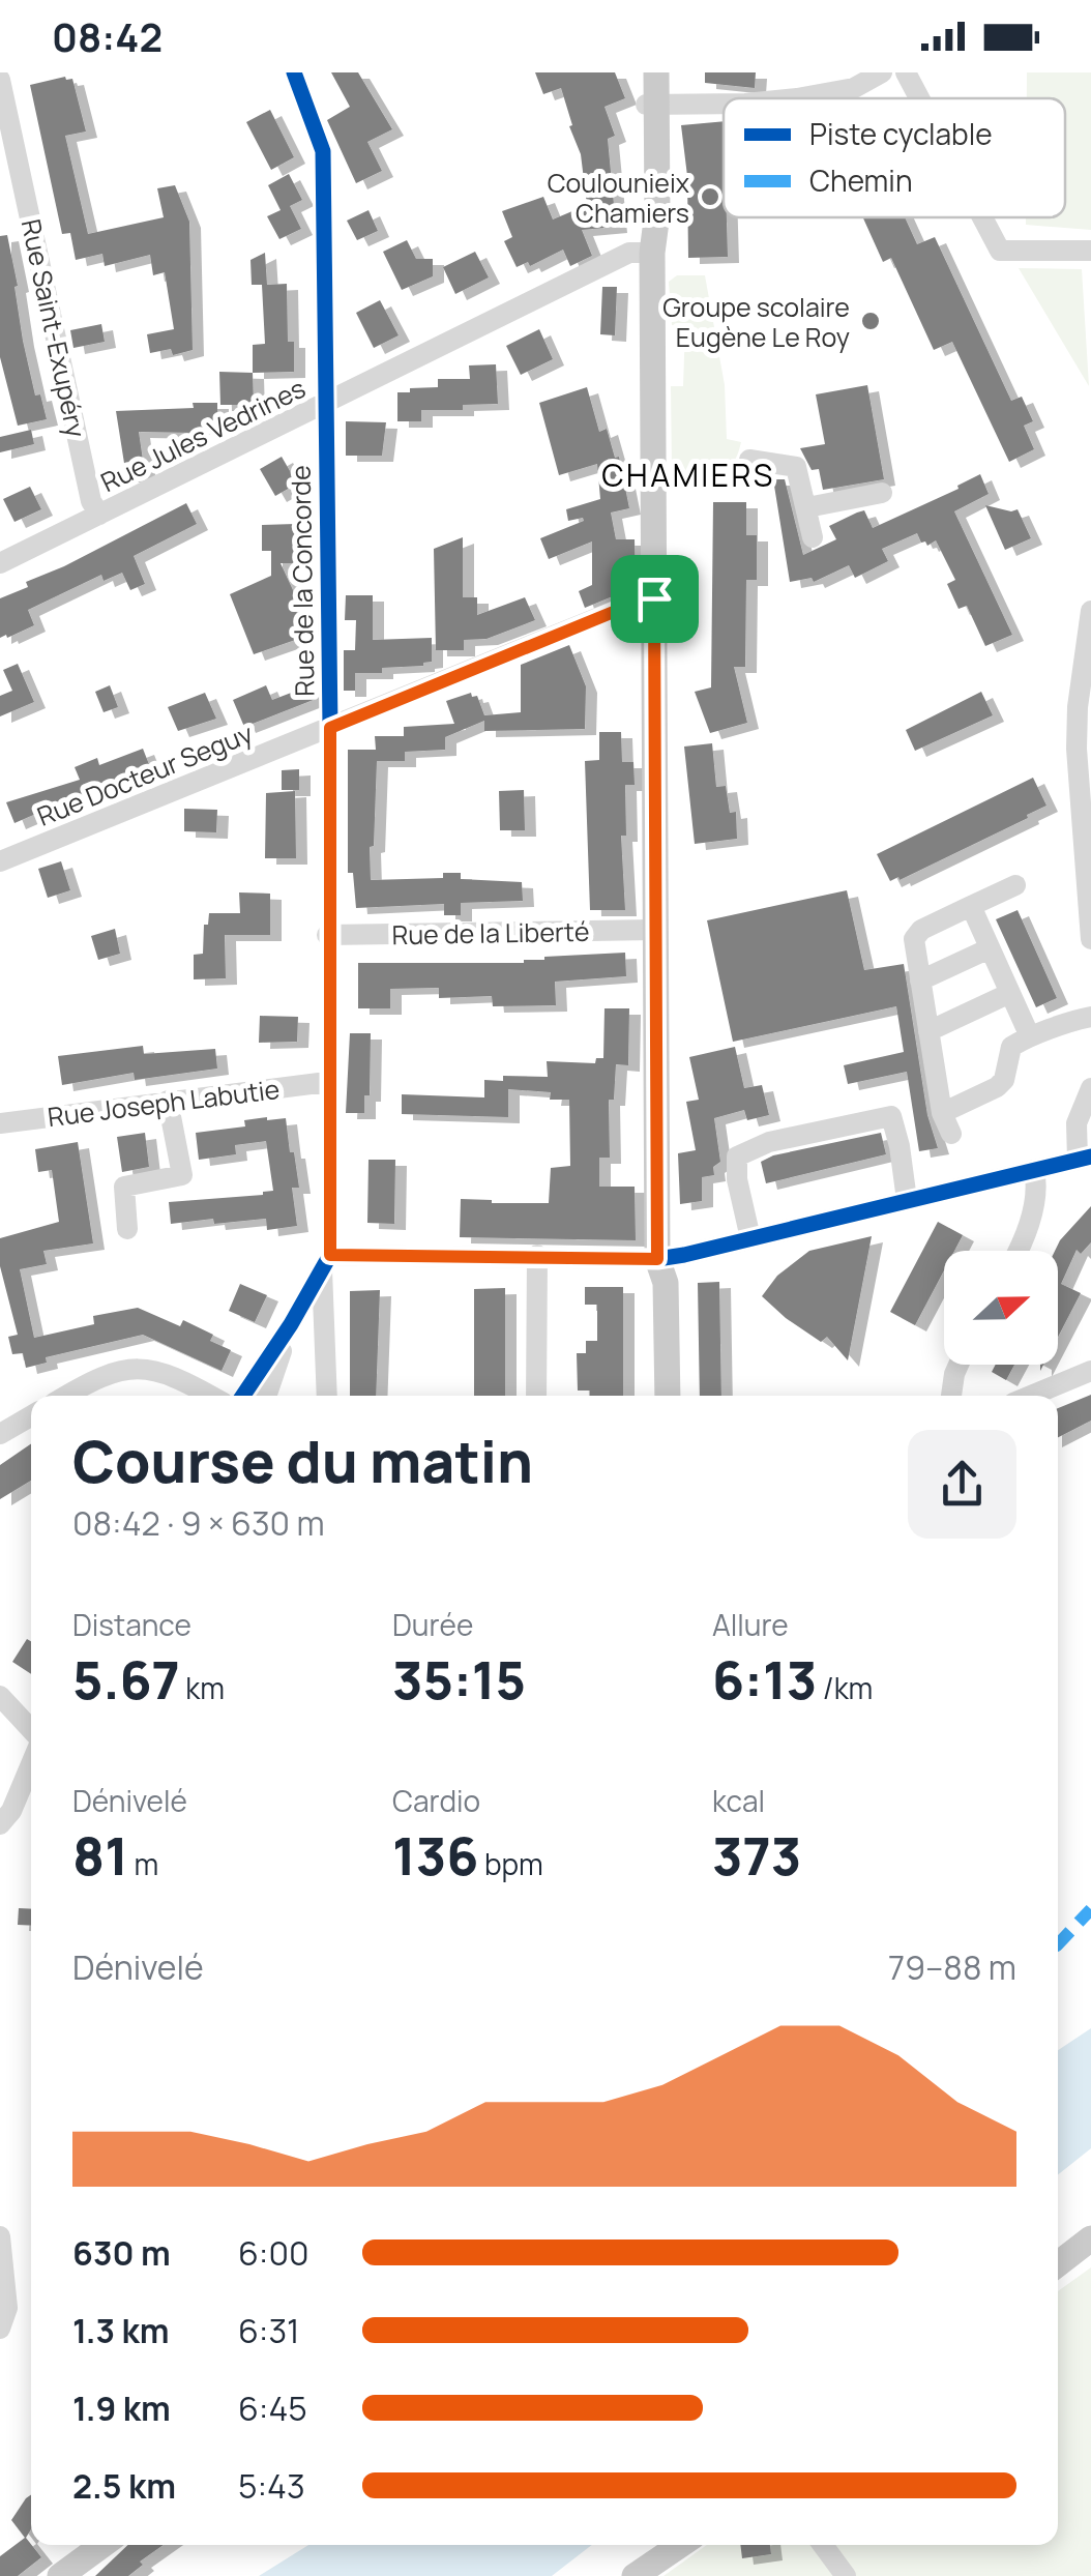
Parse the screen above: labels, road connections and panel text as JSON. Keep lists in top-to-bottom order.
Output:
{
  "streets": {
    "street": [
      "Rue Saint-Exupéry",
      "Rue Jules Vedrines",
      "Rue de la Concorde",
      "Rue Docteur Seguy",
      "Rue de la Liberté",
      "Rue Joseph Labutie"
    ]
  },
  "crossings": [
    ["Rue Saint-Exupéry", "Rue Jules Vedrines"],
    ["Rue Jules Vedrines", "Rue de la Concorde"],
    ["Rue de la Concorde", "Rue Docteur Seguy"],
    ["Rue de la Concorde", "Rue de la Liberté"],
    ["Rue de la Concorde", "Rue Joseph Labutie"]
  ],
  "districts": ["CHAMIERS"],
  "places": ["Coulounieix Chamiers", "Groupe scolaire Eugène Le Roy"],
  "legend": ["Piste cyclable", "Chemin"],
  "north": "right",
  "page": {
    "status": "08:42",
    "heading": ["Course du matin", "08:42 · 9 × 630 m"],
    "stats": [
      ["Distance", "5.67 km"],
      ["Durée", "35:15"],
      ["Allure", "6:13 /km"],
      ["Dénivelé", "81 m"],
      ["Cardio", "136 bpm"],
      ["kcal", "373"]
    ],
    "chart": ["Dénivelé", "79–88 m"],
    "list": [
      {
        "name": "630 m",
        "note": "6:00"
      },
      {
        "name": "1.3 km",
        "note": "6:31"
      },
      {
        "name": "1.9 km",
        "note": "6:45"
      },
      {
        "name": "2.5 km",
        "note": "5:43"
      }
    ]
  }
}
